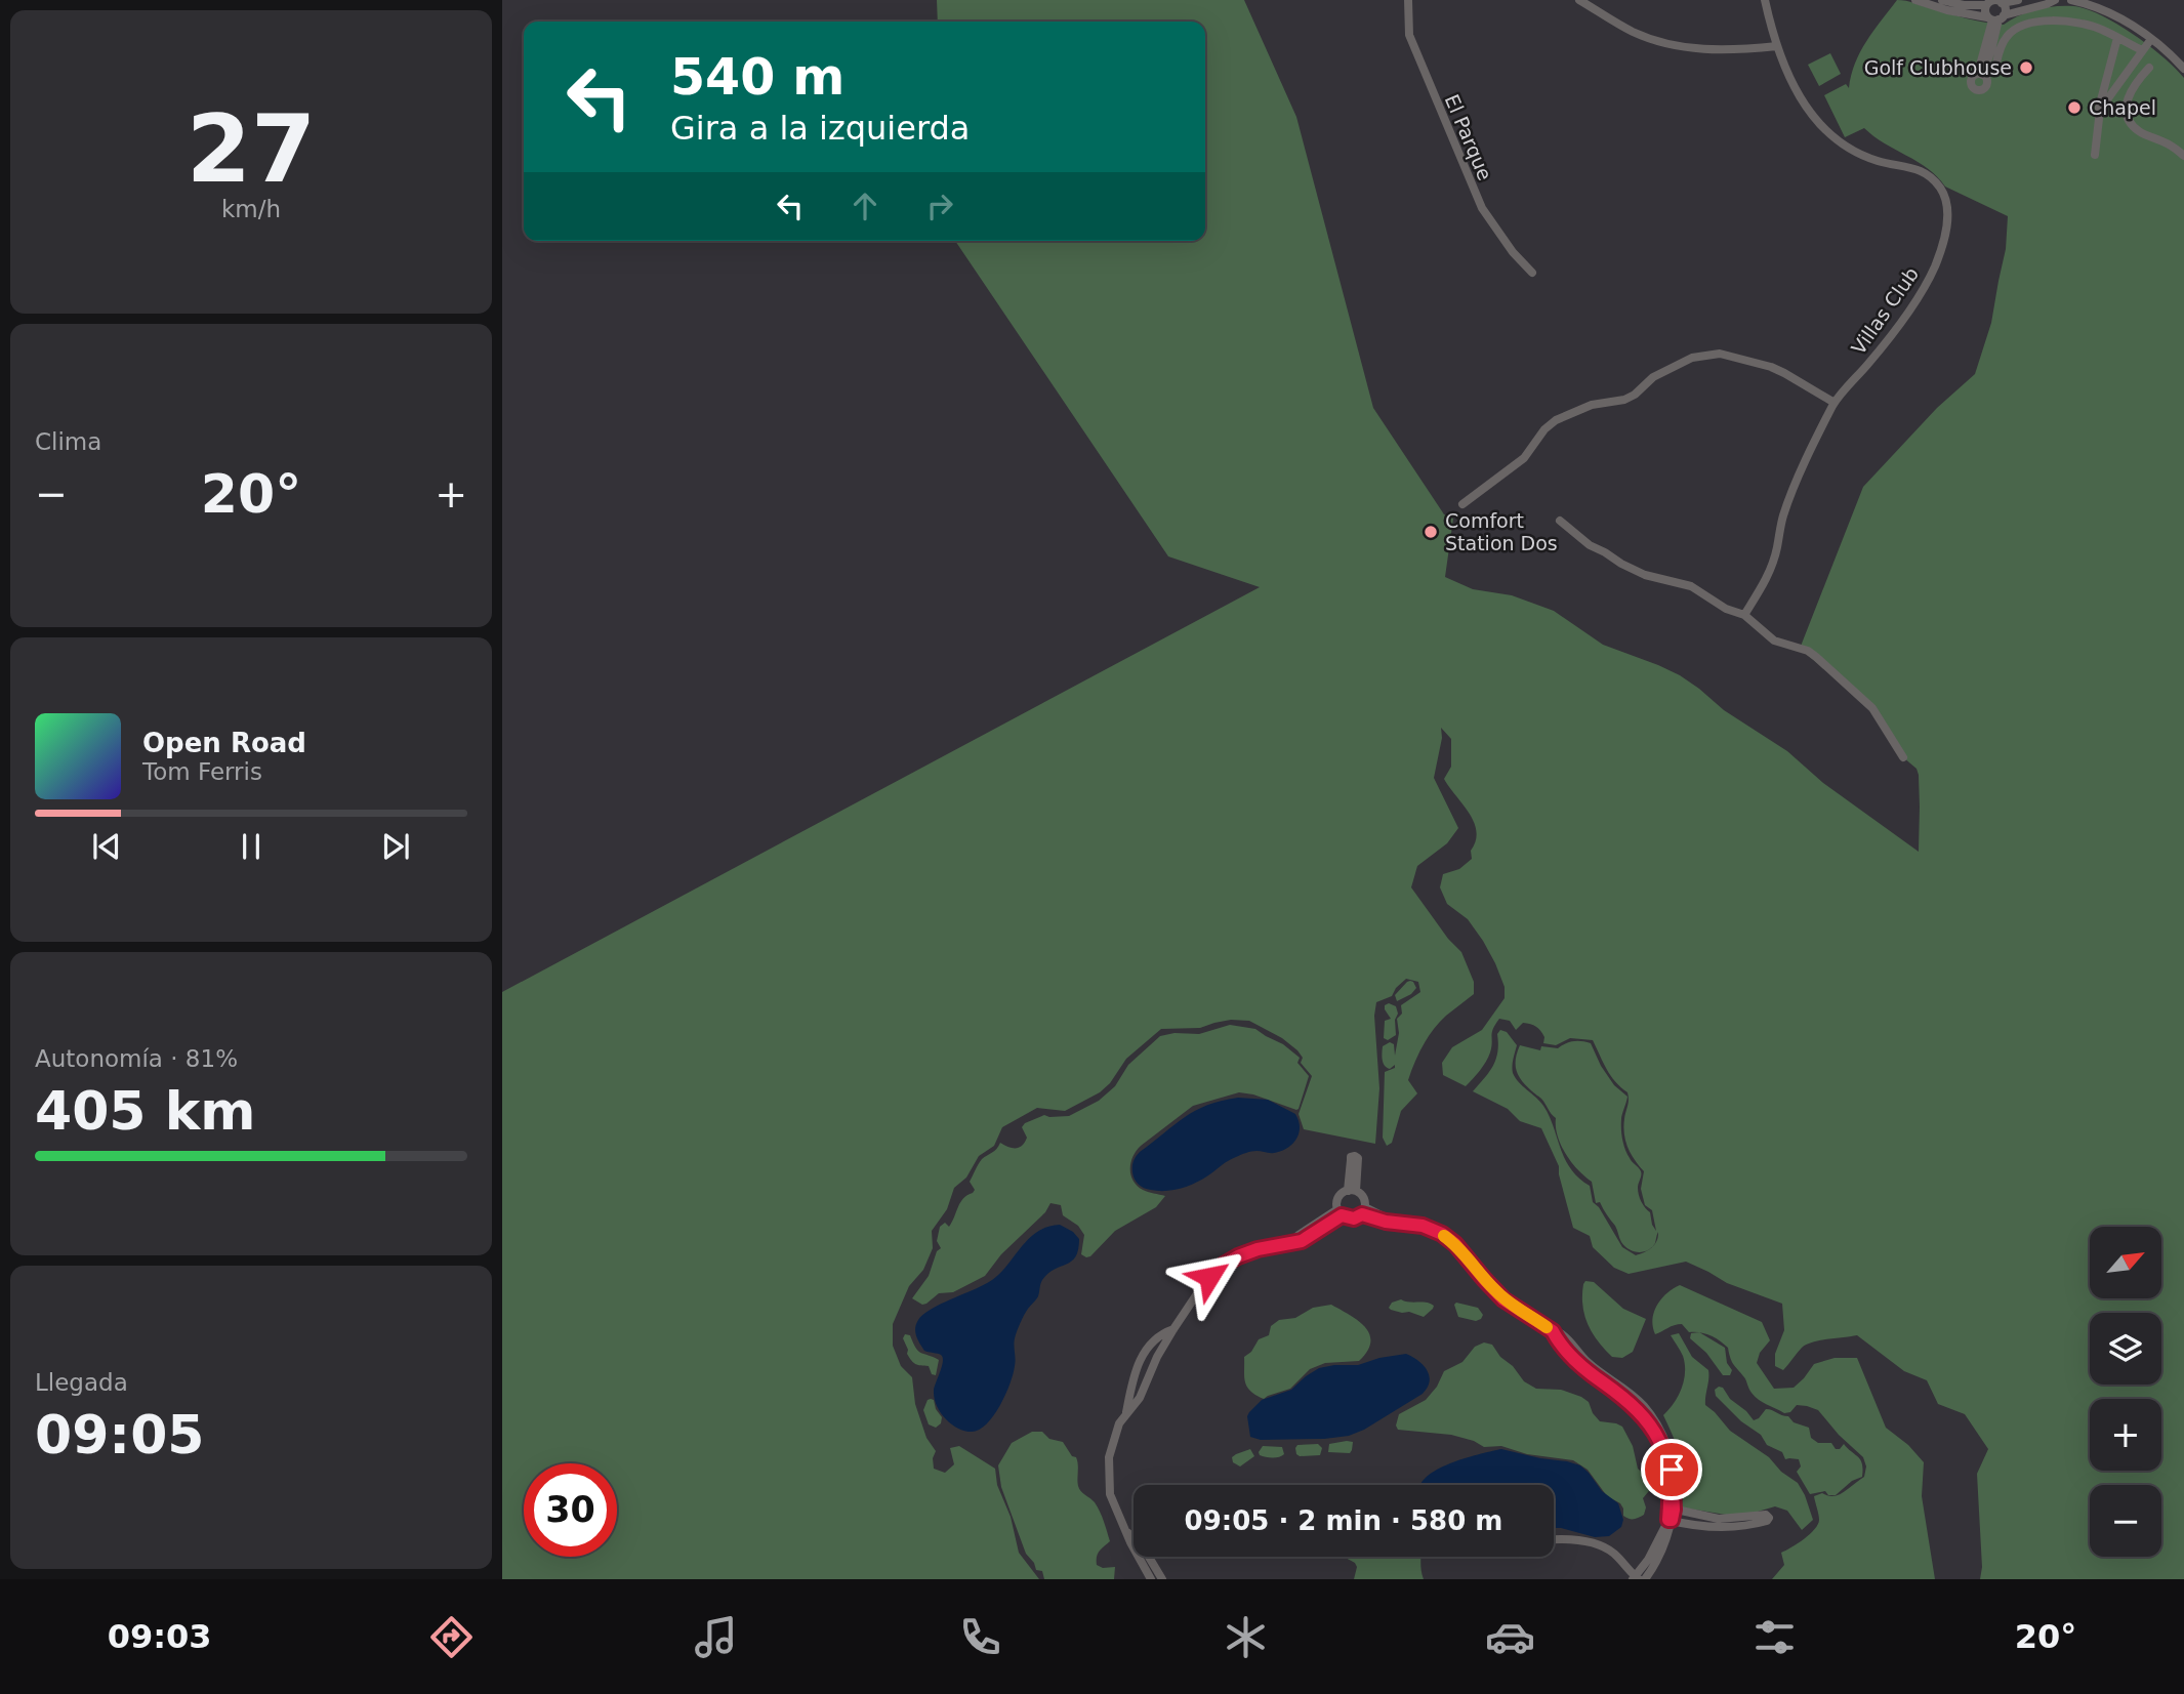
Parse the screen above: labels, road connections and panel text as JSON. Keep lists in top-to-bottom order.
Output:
{
  "streets": {
    "street": ["El Parque", "Villas Club"]
  },
  "places": ["Golf Clubhouse", "Chapel", "Comfort Station Dos"],
  "north": "top right",
  "page": {
    "tile": [
      ["27", "km/h"],
      "Clima",
      ["Autonomía · 81%", "405 km"],
      ["Llegada", "09:05"]
    ],
    "turn": ["540 m", "Gira a la izquierda"],
    "heat": ["−", "20°", "+"],
    "song": ["Open Road", "Tom Ferris"],
    "map_buttons": ["+", "−"],
    "limit": "30",
    "trip": "09:05 · 2 min · 580 m",
    "tabs": ["09:03", "20°"]
  }
}
